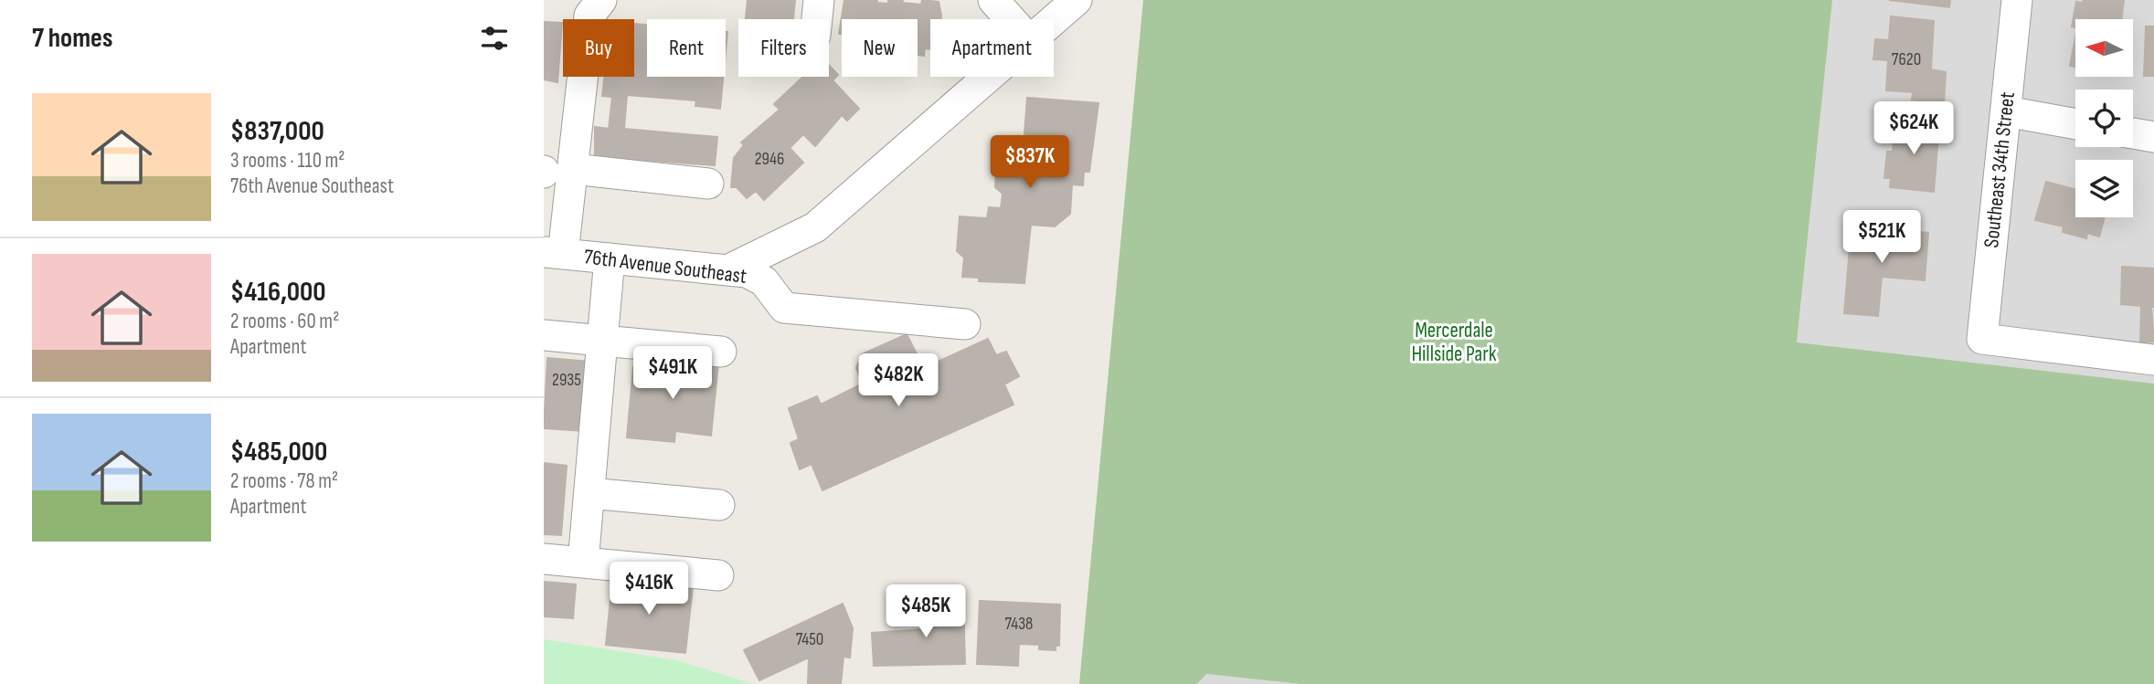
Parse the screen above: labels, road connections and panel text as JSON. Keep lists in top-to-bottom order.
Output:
{
  "streets": {
    "street": ["Southeast 34th Street", "76th Avenue Southeast"]
  },
  "parks": ["Mercerdale Hillside Park"],
  "house_numbers": [
    "7620",
    "2946",
    "2935",
    "7438",
    "7450"
  ],
  "north": "left",
  "page": {
    "heading": "7 homes",
    "chip": [
      "Buy",
      "Rent",
      "Filters",
      "New",
      "Apartment"
    ],
    "list": [
      {
        "name": "$837,000",
        "note": "3 rooms · 110 m² · 76th Avenue Southeast"
      },
      {
        "name": "$416,000",
        "note": "2 rooms · 60 m² · Apartment"
      },
      {
        "name": "$485,000",
        "note": "2 rooms · 78 m² · Apartment"
      }
    ],
    "price": [
      "$624K",
      "$837K",
      "$521K",
      "$491K",
      "$482K",
      "$416K",
      "$485K"
    ]
  }
}
